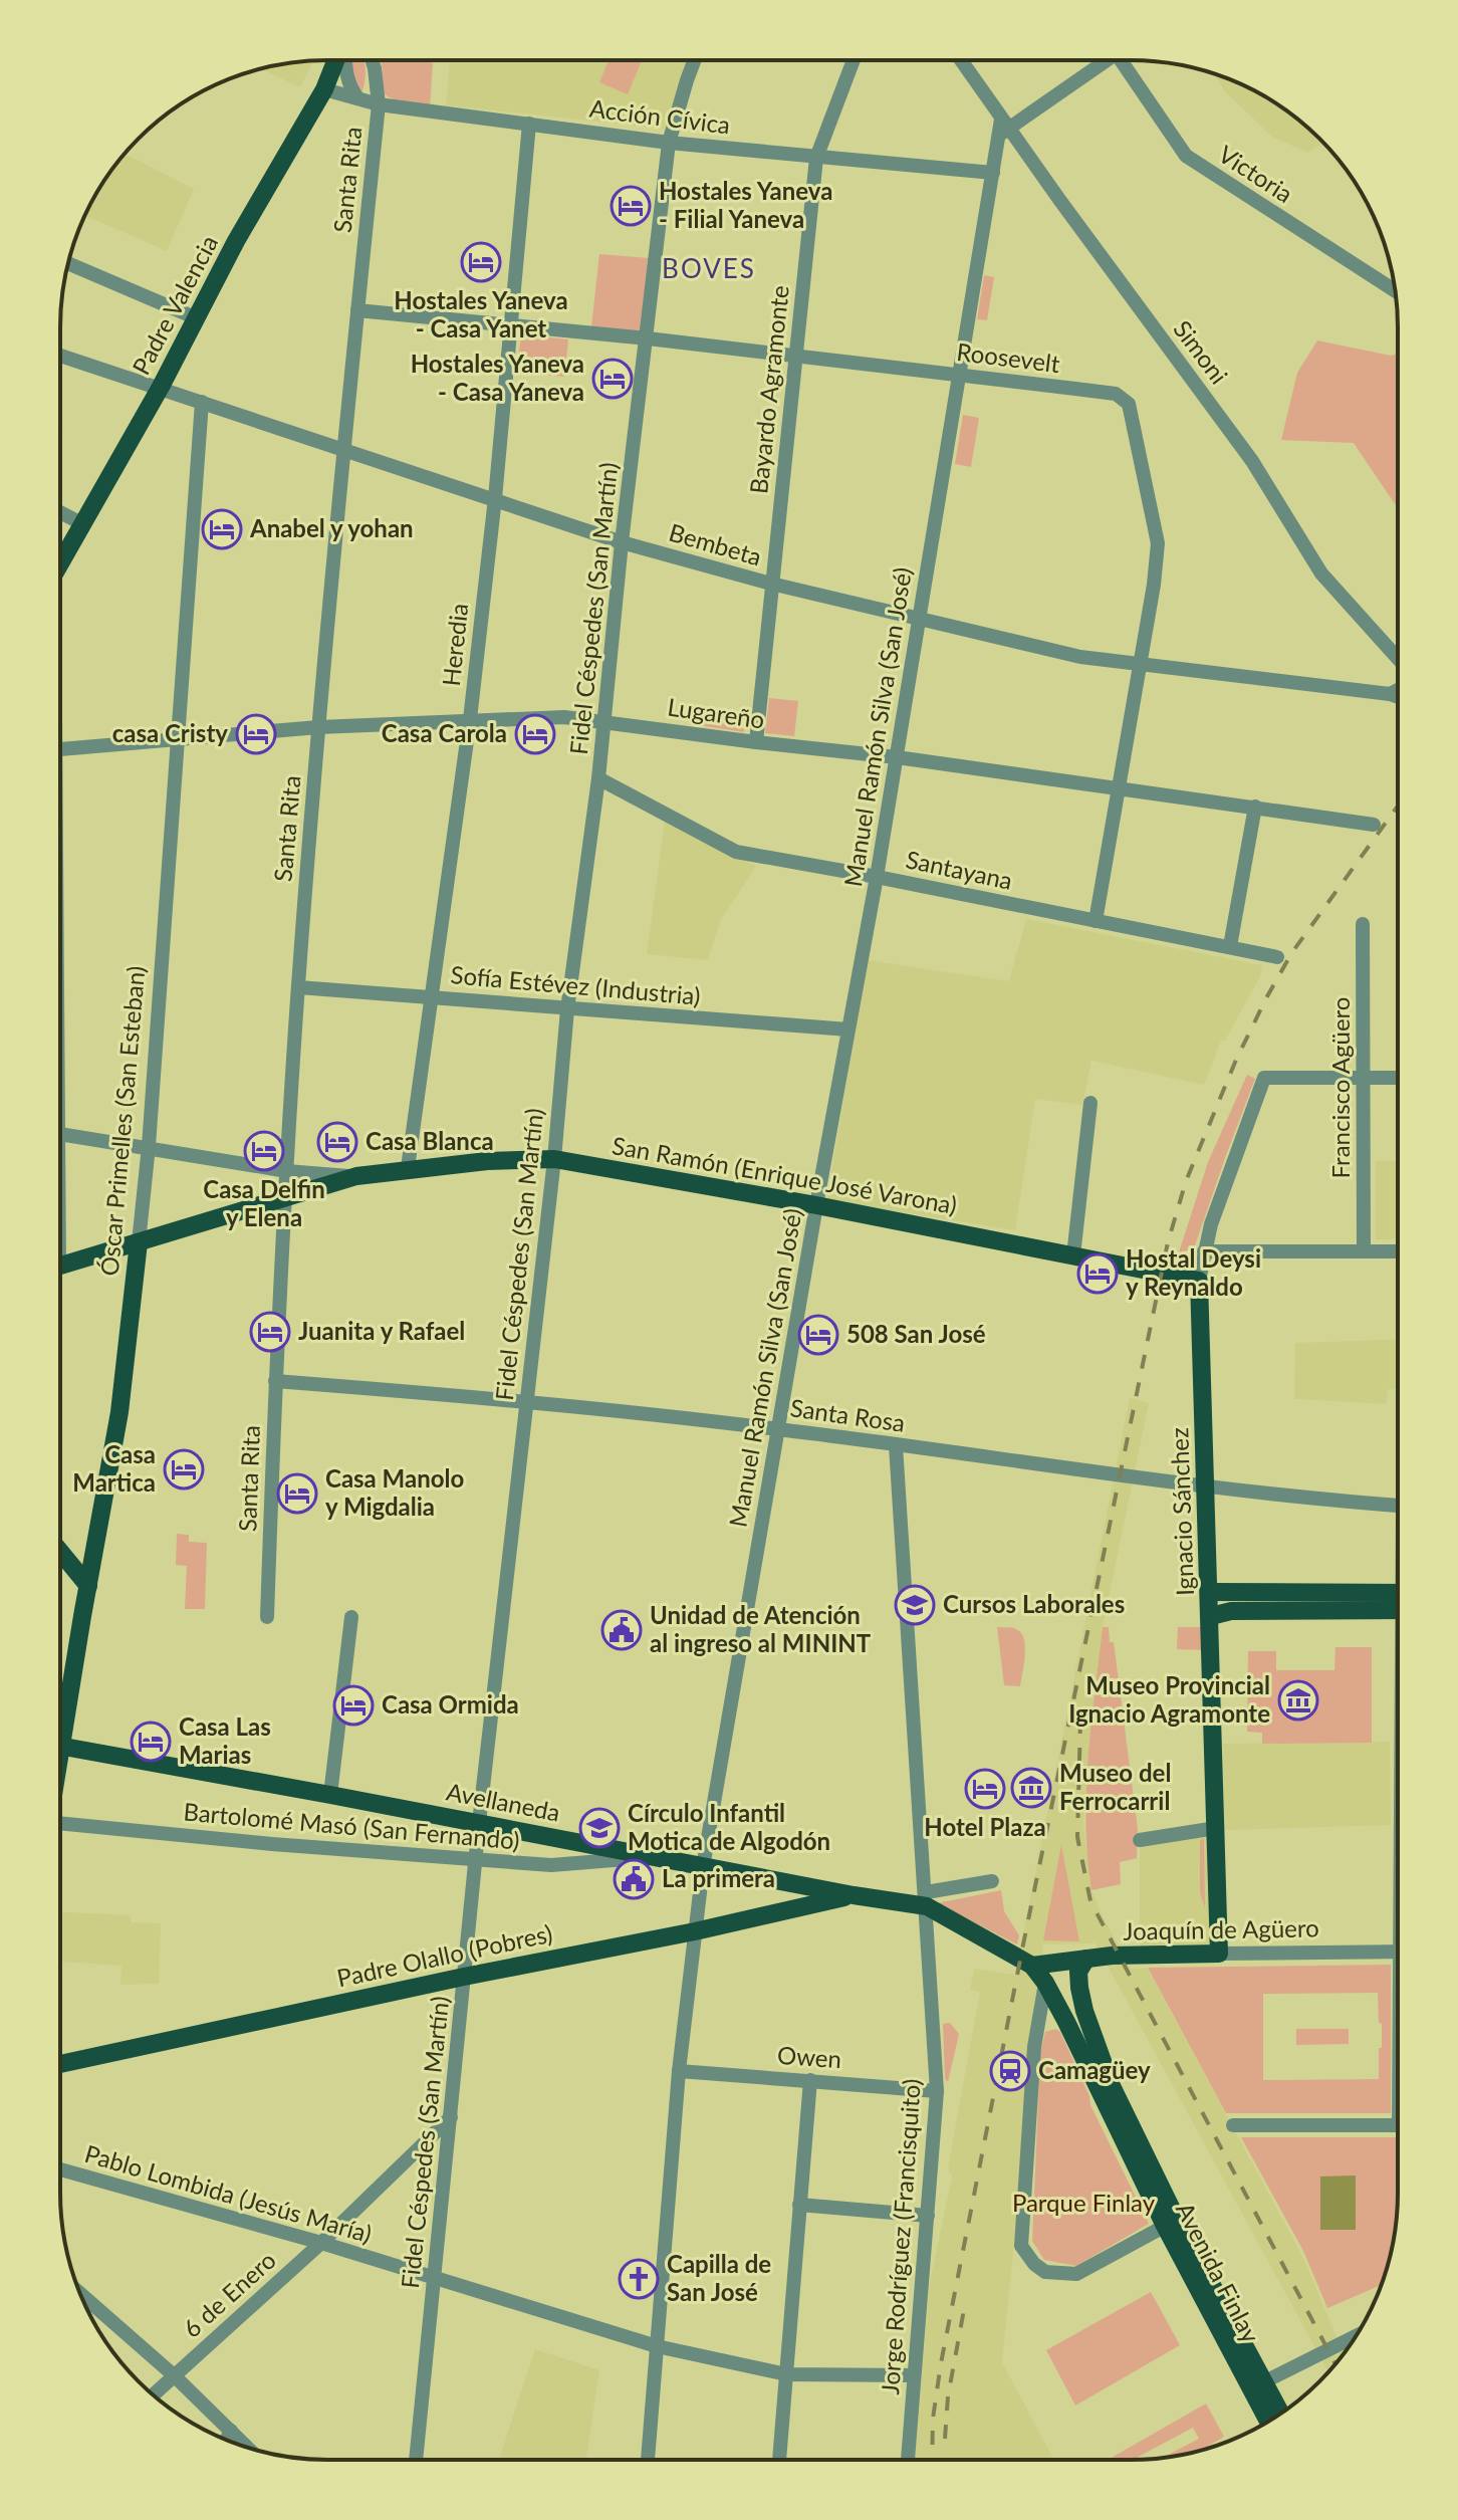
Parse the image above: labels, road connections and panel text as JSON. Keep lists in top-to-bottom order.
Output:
{
  "streets": {
    "main road": [
      "Padre Valencia",
      "Óscar Primelles (San Esteban)",
      "San Ramón (Enrique José Varona)",
      "Ignacio Sánchez",
      "Avellaneda",
      "Joaquín de Agüero",
      "Padre Olallo (Pobres)",
      "Avenida Finlay"
    ],
    "street": [
      "Acción Cívica",
      "Victoria",
      "Santa Rita",
      "Simoni",
      "Roosevelt",
      "Bayardo Agramonte",
      "Bembeta",
      "Fidel Céspedes (San Martín)",
      "Heredia",
      "Lugareño",
      "Manuel Ramón Silva (San José)",
      "Santayana",
      "Sofía Estévez (Industria)",
      "Francisco Agüero",
      "Santa Rosa",
      "Bartolomé Masó (San Fernando)",
      "Owen",
      "Pablo Lombida (Jesús María)",
      "Jorge Rodríguez (Francisquito)",
      "6 de Enero"
    ]
  },
  "crossings": [
    ["Acción Cívica", "Santa Rita"],
    ["Acción Cívica", "Padre Valencia"],
    ["Acción Cívica", "Bayardo Agramonte"],
    ["Acción Cívica", "Fidel Céspedes (San Martín)"],
    ["Acción Cívica", "Heredia"],
    ["Acción Cívica", "Manuel Ramón Silva (San José)"],
    ["Santa Rita", "Roosevelt"],
    ["Santa Rita", "Bembeta"],
    ["Santa Rita", "Lugareño"],
    ["Santa Rita", "Sofía Estévez (Industria)"],
    ["Santa Rita", "San Ramón (Enrique José Varona)"],
    ["Santa Rita", "Santa Rosa"],
    ["Padre Valencia", "Bembeta"],
    ["Simoni", "Manuel Ramón Silva (San José)"],
    ["Roosevelt", "Bayardo Agramonte"],
    ["Roosevelt", "Bembeta"],
    ["Roosevelt", "Fidel Céspedes (San Martín)"],
    ["Roosevelt", "Heredia"],
    ["Roosevelt", "Lugareño"],
    ["Roosevelt", "Manuel Ramón Silva (San José)"],
    ["Roosevelt", "Santayana"],
    ["Bayardo Agramonte", "Bembeta"],
    ["Bayardo Agramonte", "Lugareño"],
    ["Bembeta", "Fidel Céspedes (San Martín)"],
    ["Bembeta", "Heredia"],
    ["Bembeta", "Manuel Ramón Silva (San José)"],
    ["Bembeta", "Óscar Primelles (San Esteban)"],
    ["Fidel Céspedes (San Martín)", "Lugareño"],
    ["Fidel Céspedes (San Martín)", "Santayana"],
    ["Fidel Céspedes (San Martín)", "Sofía Estévez (Industria)"],
    ["Fidel Céspedes (San Martín)", "San Ramón (Enrique José Varona)"],
    ["Fidel Céspedes (San Martín)", "Santa Rosa"],
    ["Fidel Céspedes (San Martín)", "Avellaneda"],
    ["Fidel Céspedes (San Martín)", "Bartolomé Masó (San Fernando)"],
    ["Fidel Céspedes (San Martín)", "Padre Olallo (Pobres)"],
    ["Fidel Céspedes (San Martín)", "Pablo Lombida (Jesús María)"],
    ["Fidel Céspedes (San Martín)", "6 de Enero"],
    ["Heredia", "Lugareño"],
    ["Heredia", "Sofía Estévez (Industria)"],
    ["Heredia", "San Ramón (Enrique José Varona)"],
    ["Lugareño", "Manuel Ramón Silva (San José)"],
    ["Lugareño", "Óscar Primelles (San Esteban)"],
    ["Manuel Ramón Silva (San José)", "Santayana"],
    ["Manuel Ramón Silva (San José)", "Sofía Estévez (Industria)"],
    ["Manuel Ramón Silva (San José)", "San Ramón (Enrique José Varona)"],
    ["Manuel Ramón Silva (San José)", "Santa Rosa"],
    ["Manuel Ramón Silva (San José)", "Avellaneda"],
    ["Manuel Ramón Silva (San José)", "Padre Olallo (Pobres)"],
    ["Manuel Ramón Silva (San José)", "Owen"],
    ["Manuel Ramón Silva (San José)", "Pablo Lombida (Jesús María)"],
    ["Francisco Agüero", "Ignacio Sánchez"],
    ["Óscar Primelles (San Esteban)", "San Ramón (Enrique José Varona)"],
    ["San Ramón (Enrique José Varona)", "Ignacio Sánchez"],
    ["Santa Rosa", "Ignacio Sánchez"],
    ["Santa Rosa", "Jorge Rodríguez (Francisquito)"],
    ["Ignacio Sánchez", "Joaquín de Agüero"],
    ["Avellaneda", "Bartolomé Masó (San Fernando)"],
    ["Avellaneda", "Joaquín de Agüero"],
    ["Avellaneda", "Padre Olallo (Pobres)"],
    ["Avellaneda", "Jorge Rodríguez (Francisquito)"],
    ["Avellaneda", "Avenida Finlay"],
    ["Joaquín de Agüero", "Avenida Finlay"],
    ["Owen", "Jorge Rodríguez (Francisquito)"],
    ["Pablo Lombida (Jesús María)", "Jorge Rodríguez (Francisquito)"],
    ["Pablo Lombida (Jesús María)", "6 de Enero"]
  ],
  "districts": ["BOVES"],
  "parks": ["Parque Finlay"],
  "places": {
    "hotel": [
      "Hostales Yaneva - Filial Yaneva",
      "Hostales Yaneva - Casa Yanet",
      "Hostales Yaneva - Casa Yaneva",
      "Anabel y yohan",
      "casa Cristy",
      "Casa Carola",
      "Casa Blanca",
      "Casa Delfin y Elena",
      "Hostal Deysi y Reynaldo",
      "Juanita y Rafael",
      "508 San José",
      "Casa Martica",
      "Casa Manolo y Migdalia",
      "Casa Ormida",
      "Casa Las Marias",
      "Hotel Plaza"
    ],
    "school or university": ["Cursos Laborales", "Círculo Infantil Motica de Algodón"],
    "public building": ["Unidad de Atención al ingreso al MININT", "La primera"],
    "museum": ["Museo Provincial Ignacio Agramonte", "Museo del Ferrocarril"],
    "station": ["Camagüey"],
    "church": ["Capilla de San José"]
  }
}
